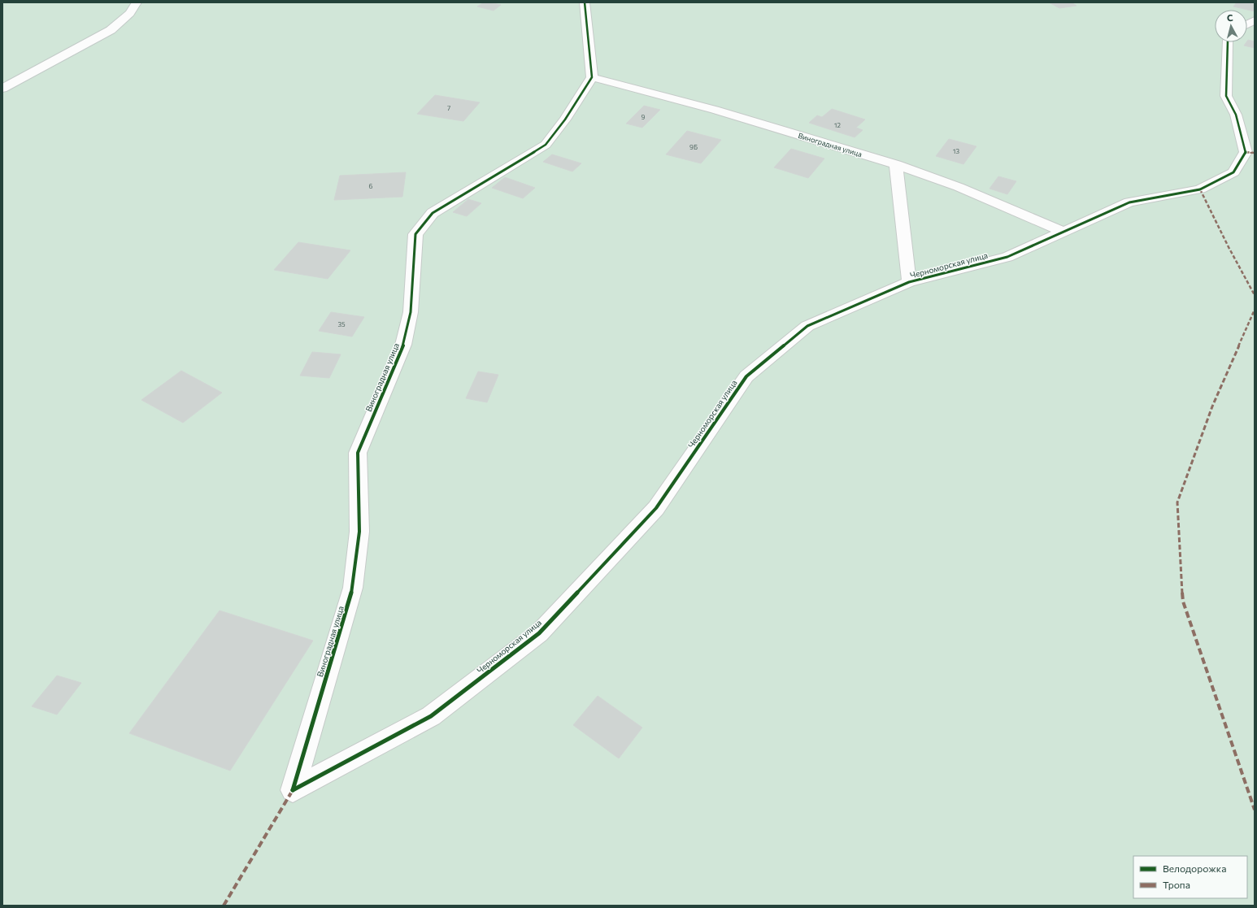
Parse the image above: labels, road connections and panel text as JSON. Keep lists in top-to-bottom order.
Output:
{
  "streets": {
    "street": ["Виноградная улица", "Черноморская улица"]
  },
  "crossings": [
    ["Виноградная улица", "Черноморская улица"]
  ],
  "house_numbers": [
    "7",
    "9",
    "12",
    "9Б",
    "13",
    "6",
    "35"
  ],
  "legend": ["Велодорожка", "Тропа"],
  "north": "top"
}
